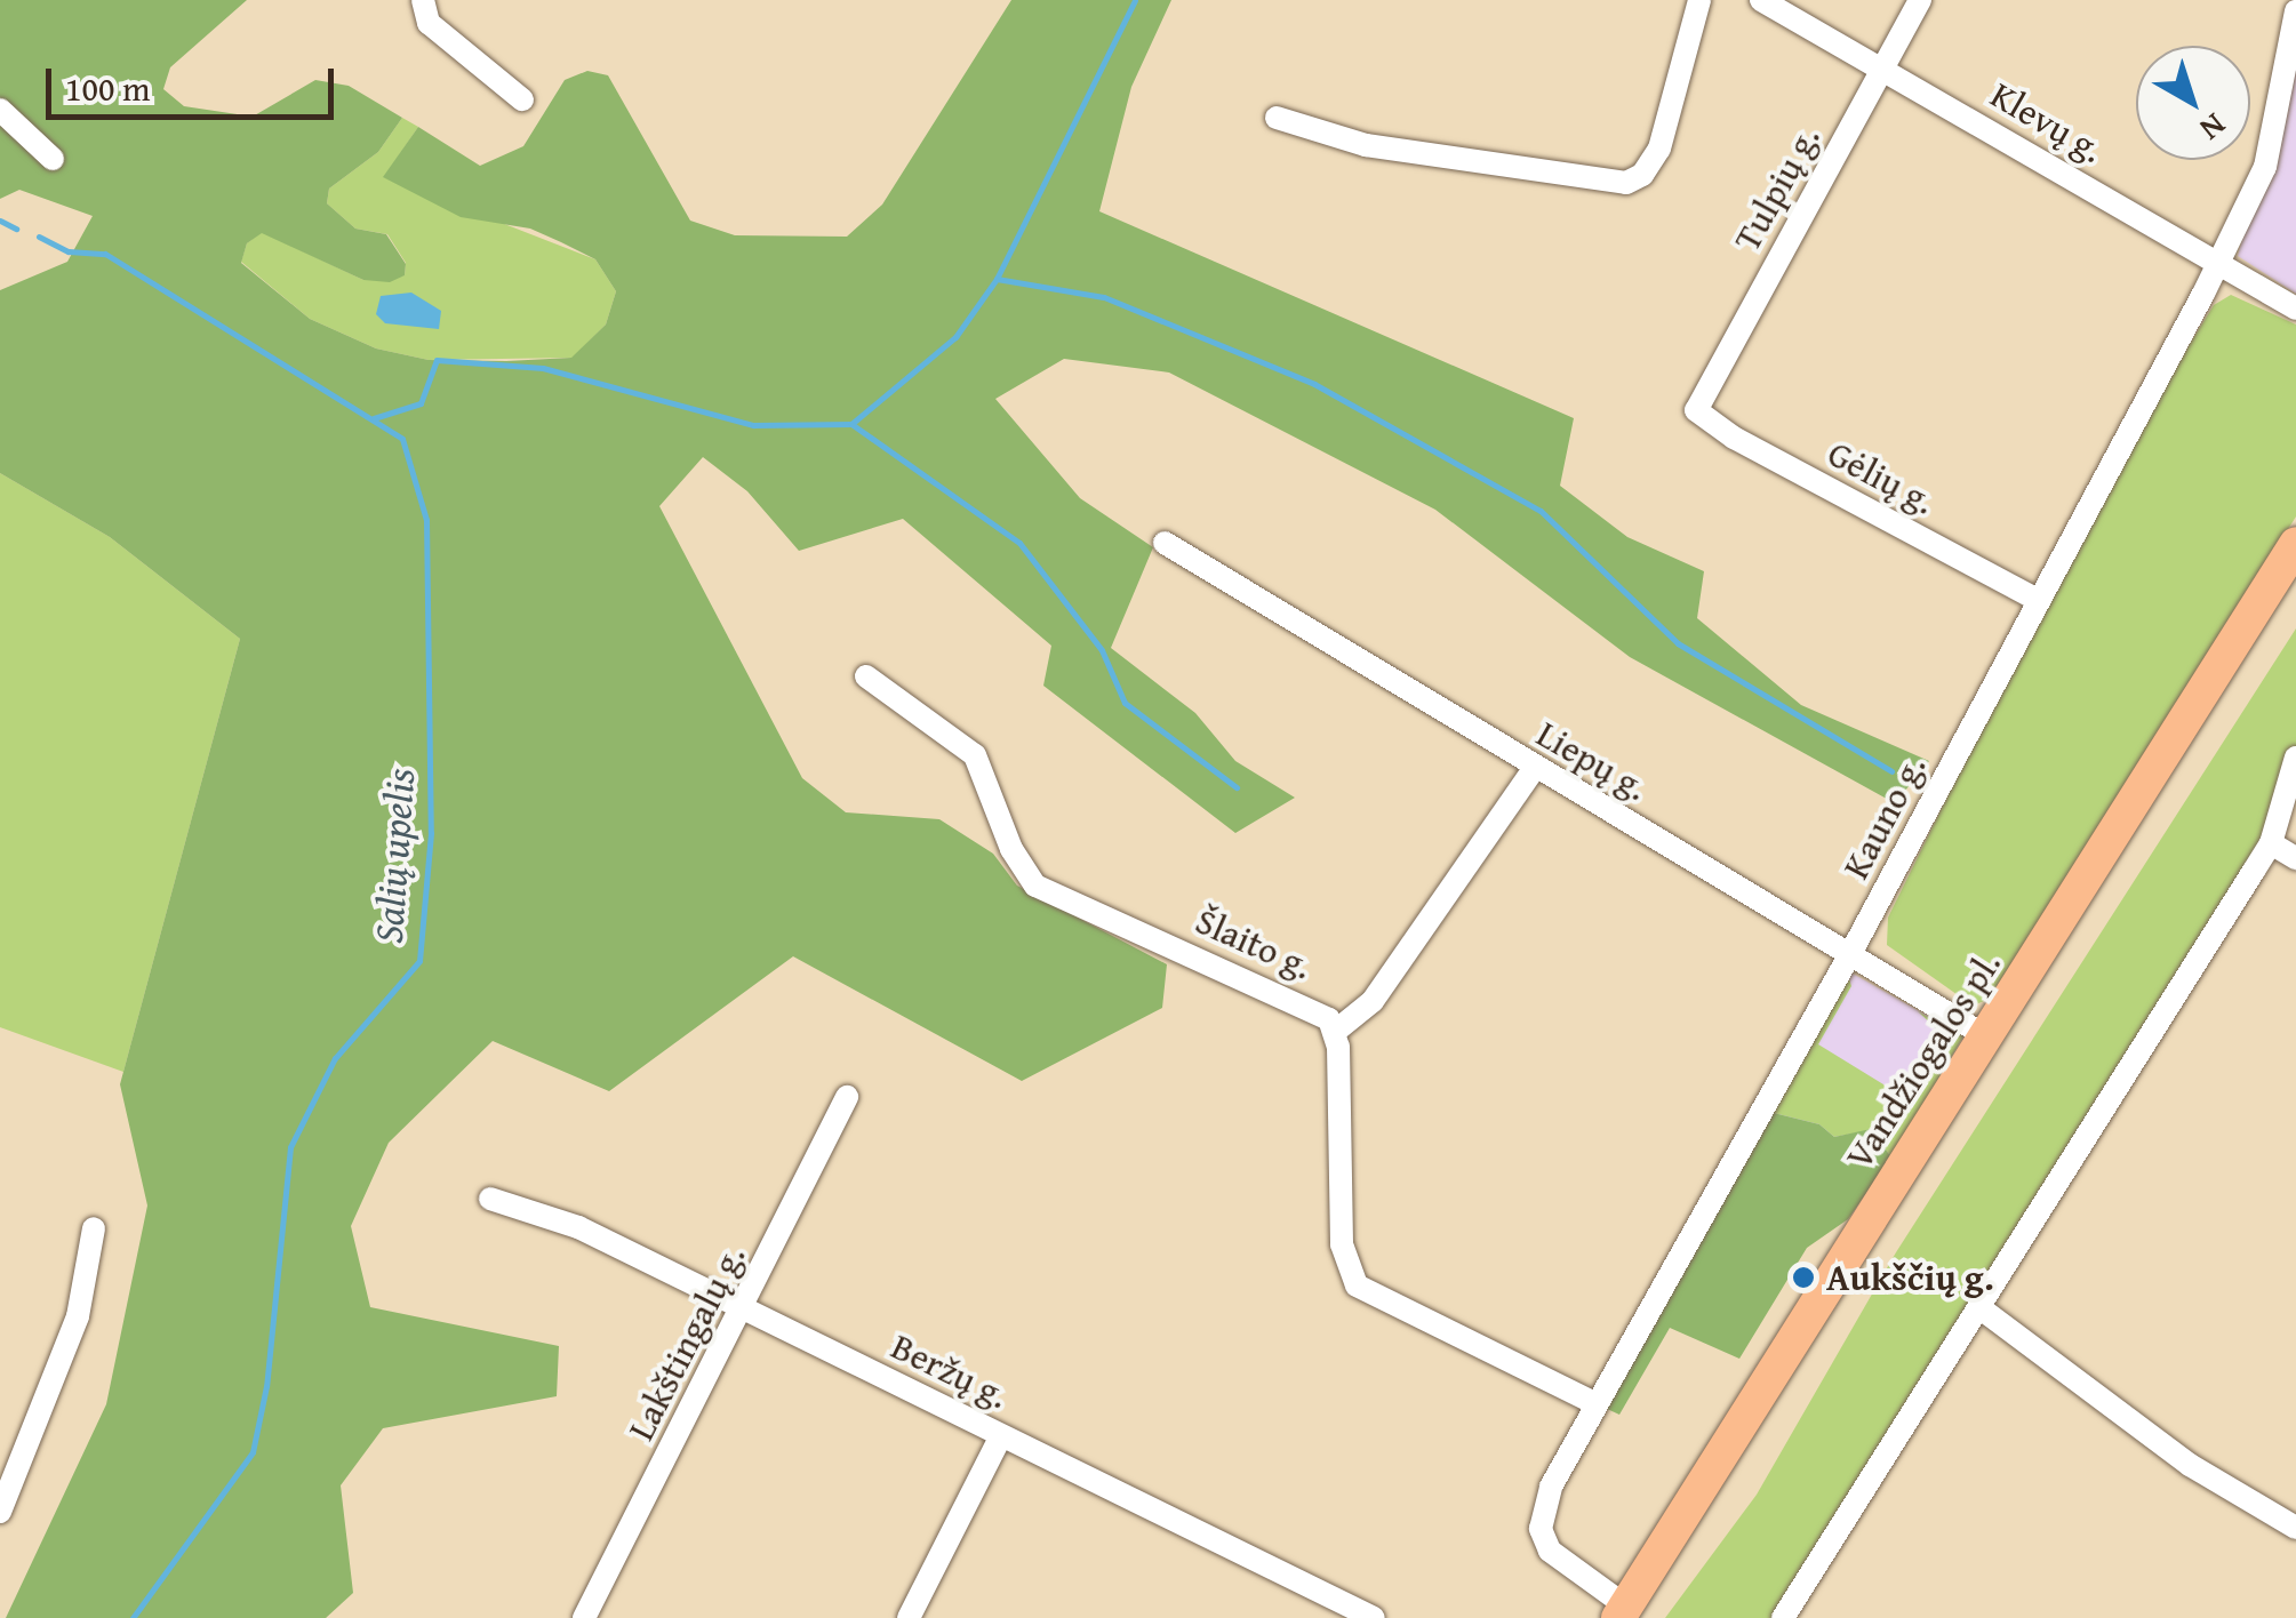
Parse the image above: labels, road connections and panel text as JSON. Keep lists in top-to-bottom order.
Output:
{
  "streets": {
    "main road": ["Vandžiogalos pl."],
    "street": [
      "Klevų g.",
      "Tulpių g.",
      "Gėlių g.",
      "Liepų g.",
      "Kauno g.",
      "Šlaito g.",
      "Lakštingalų g.",
      "Beržų g."
    ]
  },
  "crossings": [
    ["Klevų g.", "Tulpių g."],
    ["Klevų g.", "Kauno g."],
    ["Tulpių g.", "Gėlių g."],
    ["Gėlių g.", "Kauno g."],
    ["Liepų g.", "Kauno g."],
    ["Liepų g.", "Vandžiogalos pl."],
    ["Kauno g.", "Šlaito g."],
    ["Kauno g.", "Vandžiogalos pl."],
    ["Lakštingalų g.", "Beržų g."]
  ],
  "water": ["Salių upelis"],
  "places": ["Aukščių g."],
  "scale_bar": "100 m",
  "north": "bottom right"
}
